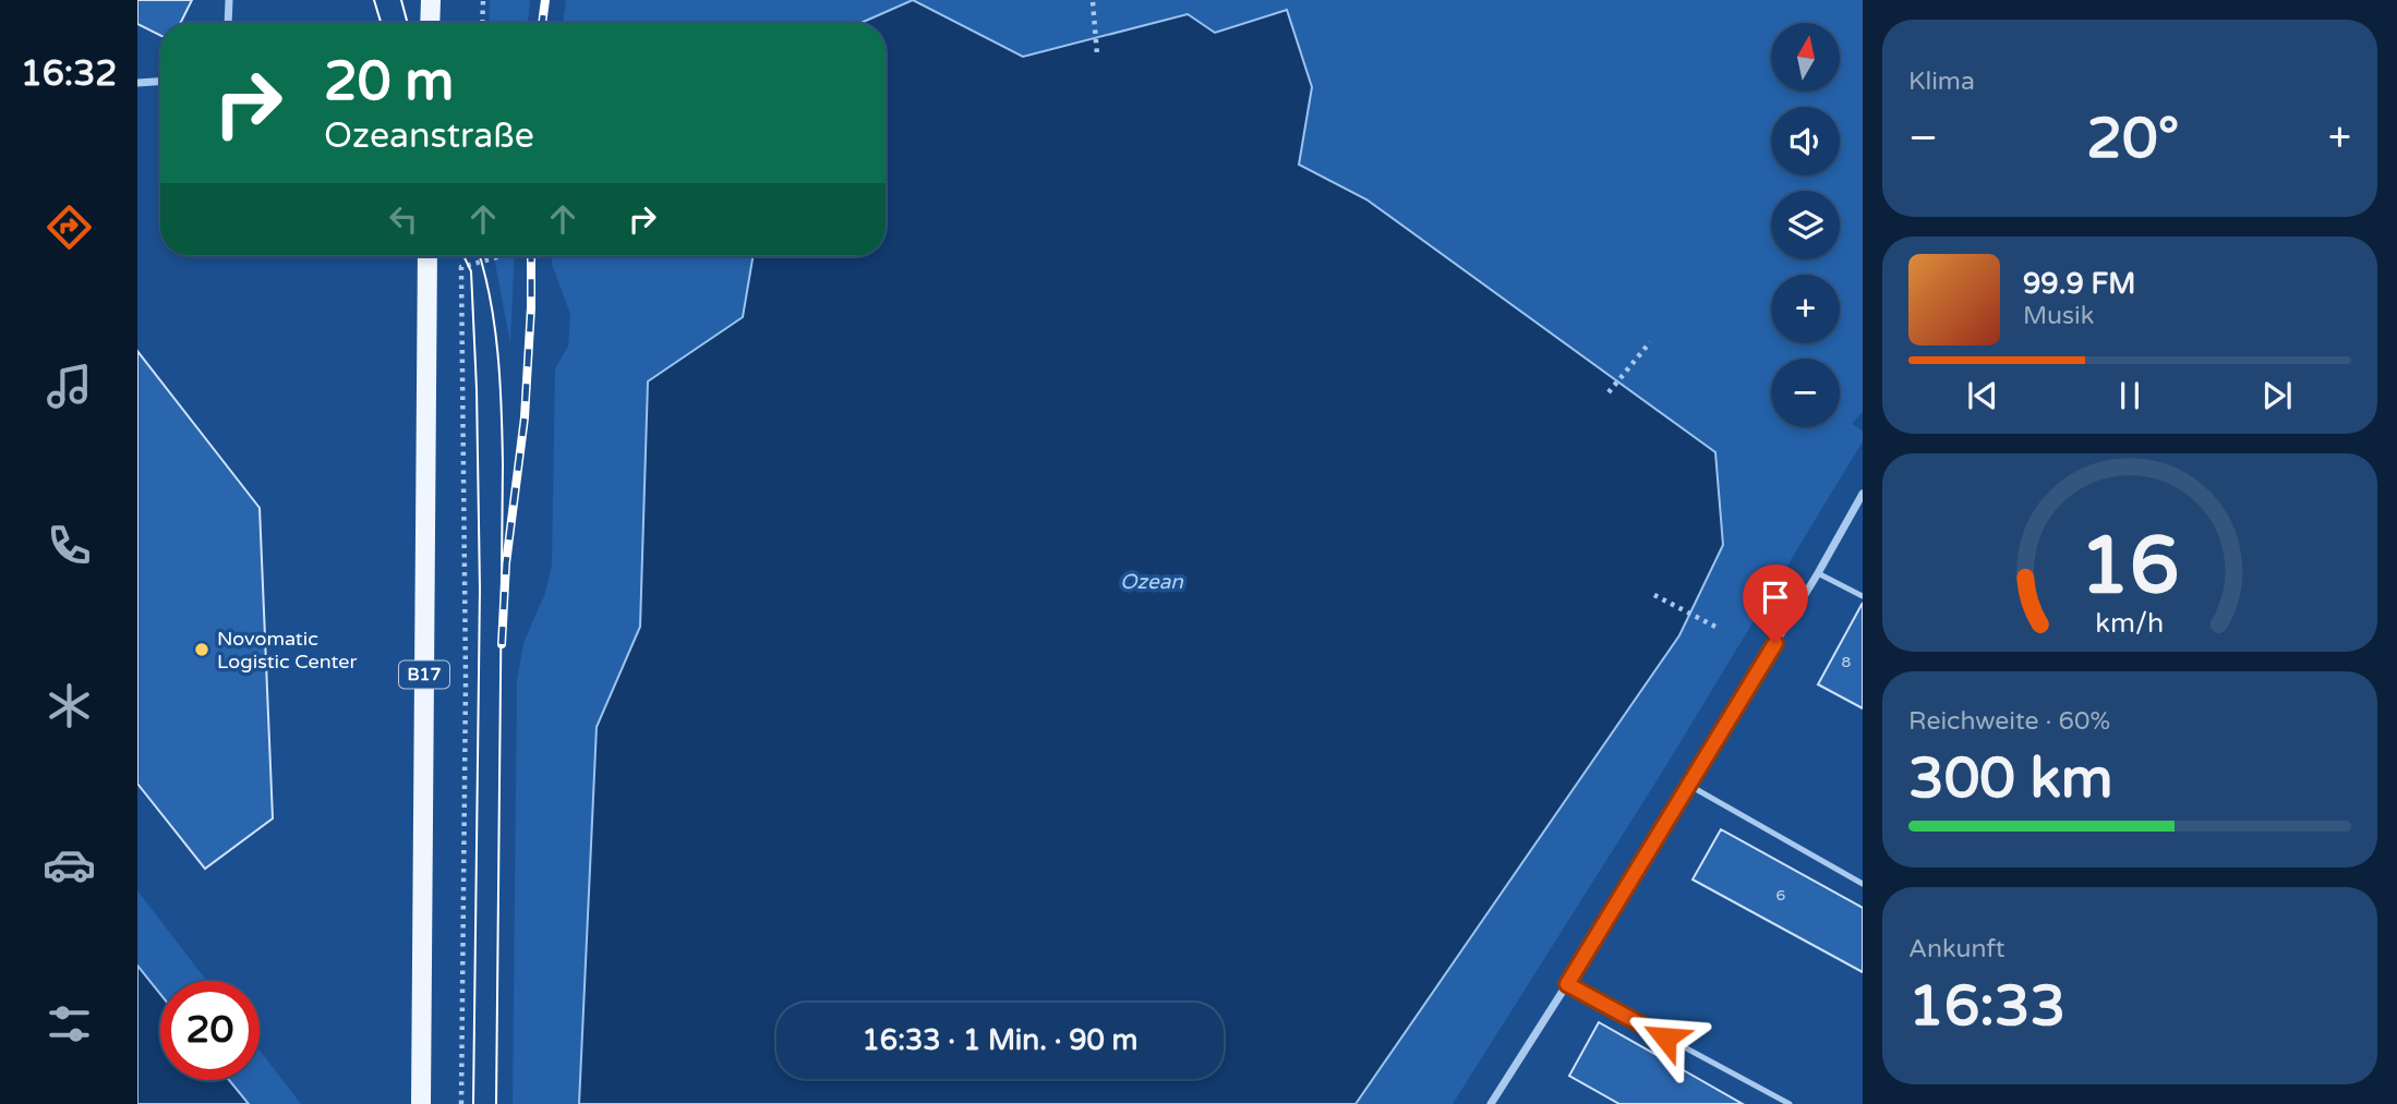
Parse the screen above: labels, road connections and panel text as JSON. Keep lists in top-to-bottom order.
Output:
{
  "streets": {
    "main road": ["B17"]
  },
  "water": ["Ozean"],
  "places": ["Novomatic Logistic Center"],
  "house_numbers": ["8", "6"],
  "north": "top",
  "page": {
    "tabs": "16:32",
    "tile": [
      "Klima",
      ["Reichweite · 60%", "300 km"],
      ["Ankunft", "16:33"]
    ],
    "map_buttons": ["+", "−"],
    "turn": ["20 m", "Ozeanstraße"],
    "heat": ["−", "20°", "+"],
    "song": ["99.9 FM", "Musik"],
    "limit": "20",
    "trip": "16:33 · 1 Min. · 90 m",
    "gauge": ["16", "km/h"]
  }
}
